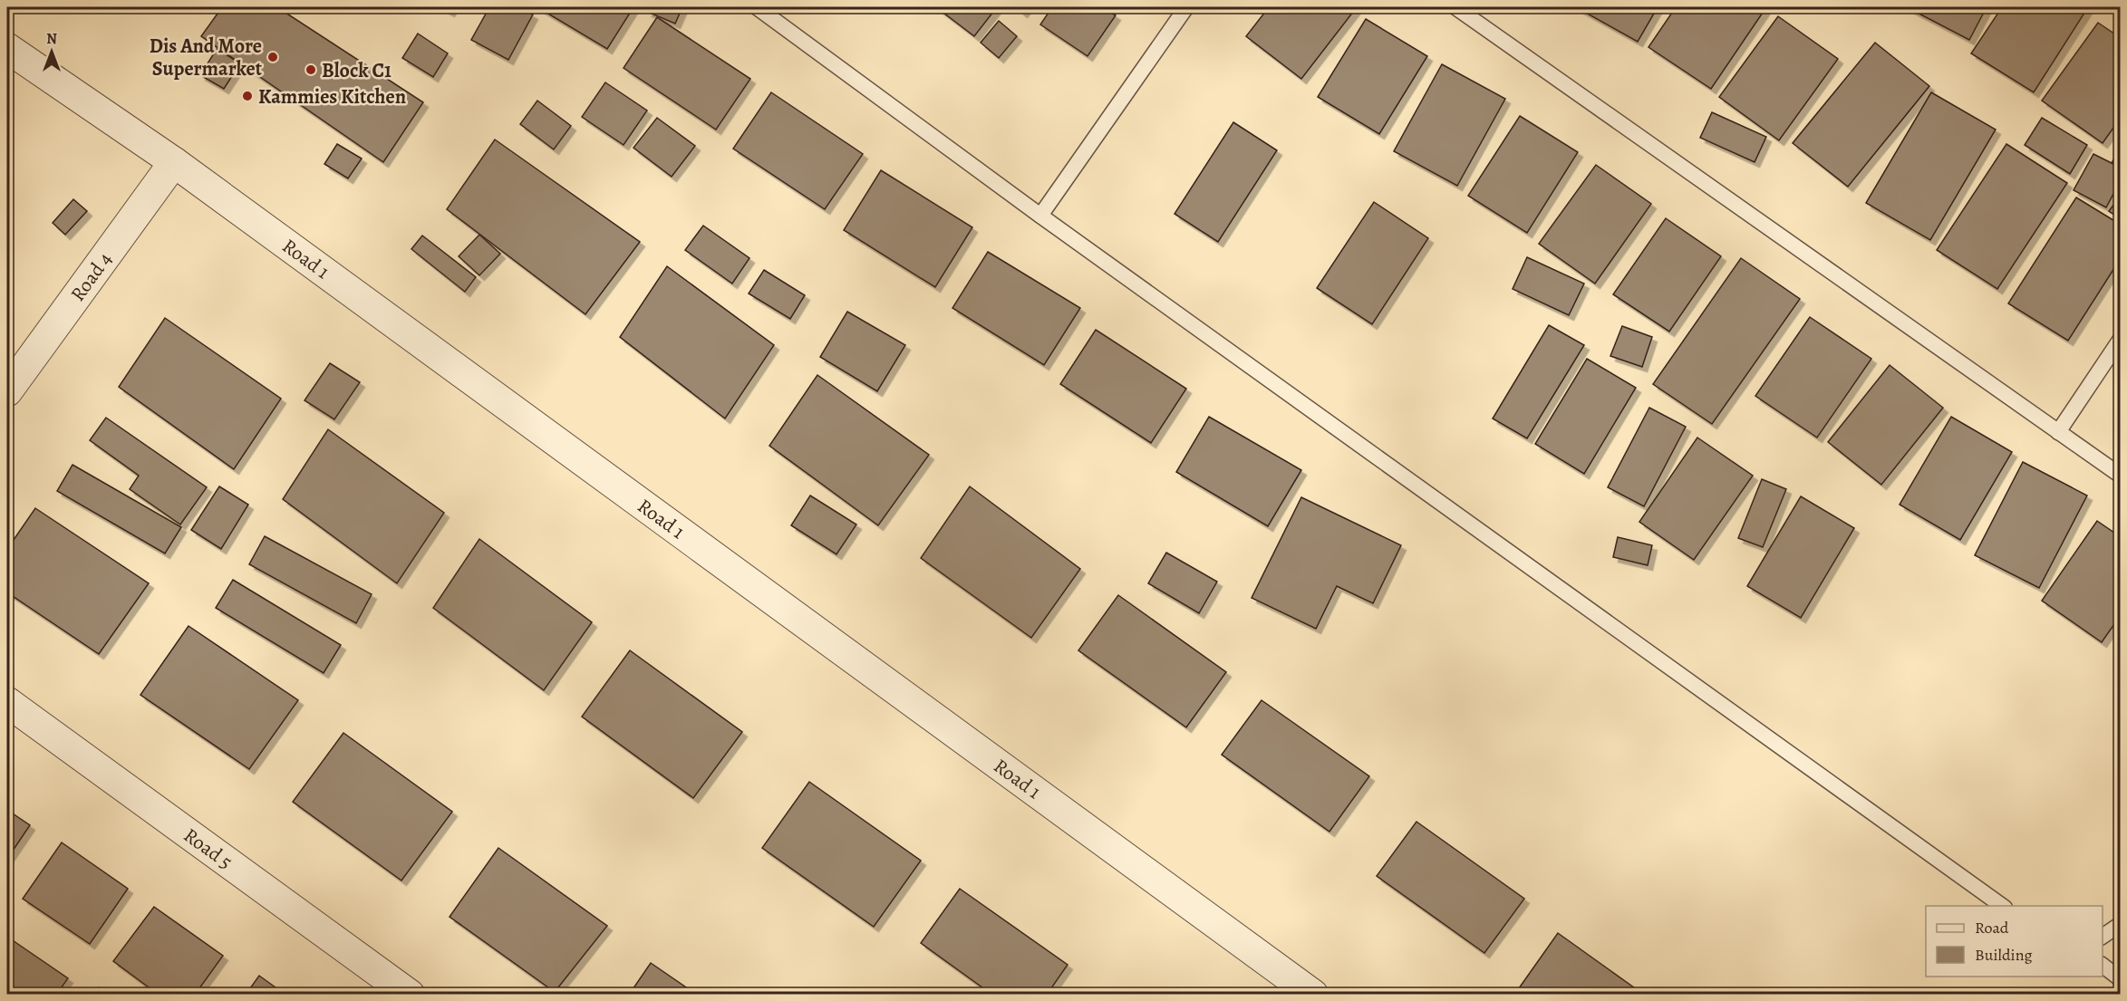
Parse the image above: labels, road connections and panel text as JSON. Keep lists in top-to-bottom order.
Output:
{
  "streets": {
    "street": ["Road 1", "Road 4", "Road 5"]
  },
  "crossings": [
    ["Road 1", "Road 4"]
  ],
  "places": ["Dis And More Supermarket", "Block C1", "Kammies Kitchen"],
  "legend": ["Road", "Building"],
  "north": "top"
}
